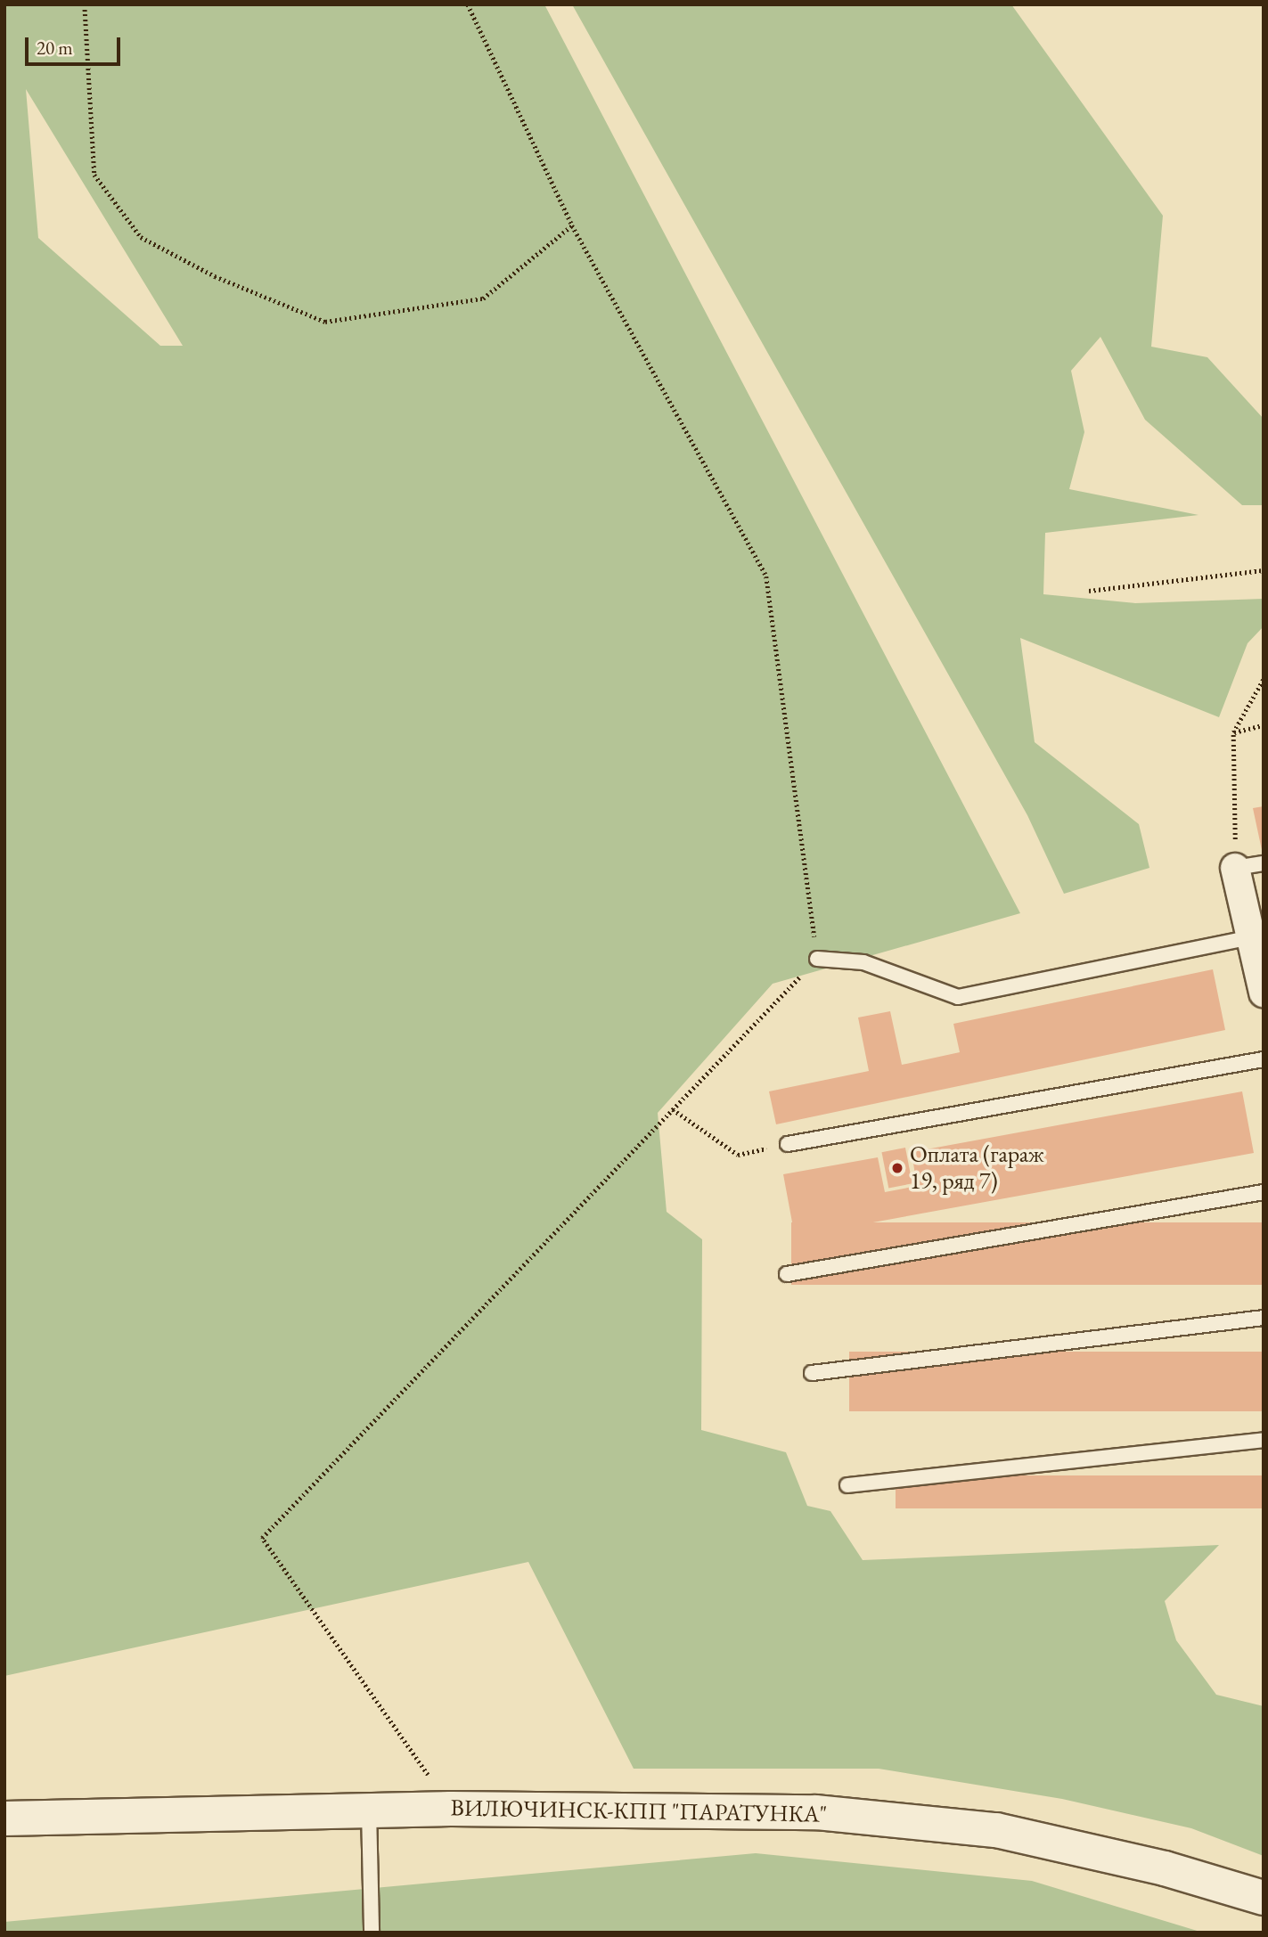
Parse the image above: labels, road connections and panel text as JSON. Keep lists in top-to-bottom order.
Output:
{
  "streets": {
    "main road": ["ВИЛЮЧИНСК-КПП \"ПАРАТУНКА\""]
  },
  "places": ["Оплата (гараж 19, ряд 7)"],
  "scale_bar": "20 m"
}
